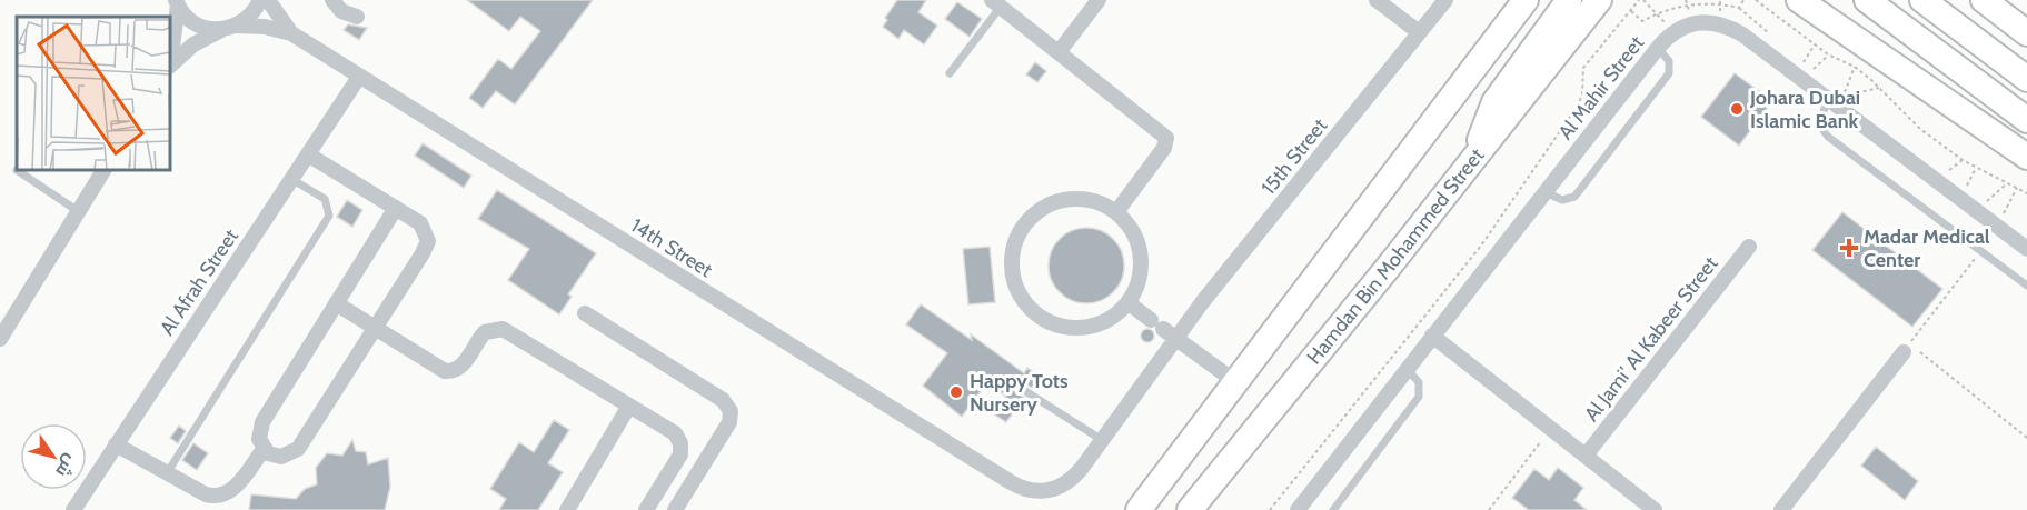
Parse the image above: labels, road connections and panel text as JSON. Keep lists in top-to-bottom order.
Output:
{
  "streets": {
    "main road": ["Hamdan Bin Mohammed Street"],
    "street": [
      "Al Mahir Street",
      "15th Street",
      "14th Street",
      "Al Afrah Street",
      "Al Jami' Al Kabeer Street"
    ]
  },
  "crossings": [
    ["15th Street", "14th Street"],
    ["14th Street", "Al Afrah Street"]
  ],
  "places": {
    "other": ["Johara Dubai Islamic Bank", "Happy Tots Nursery"],
    "health": ["Madar Medical Center"]
  },
  "north": "bottom right"
}
